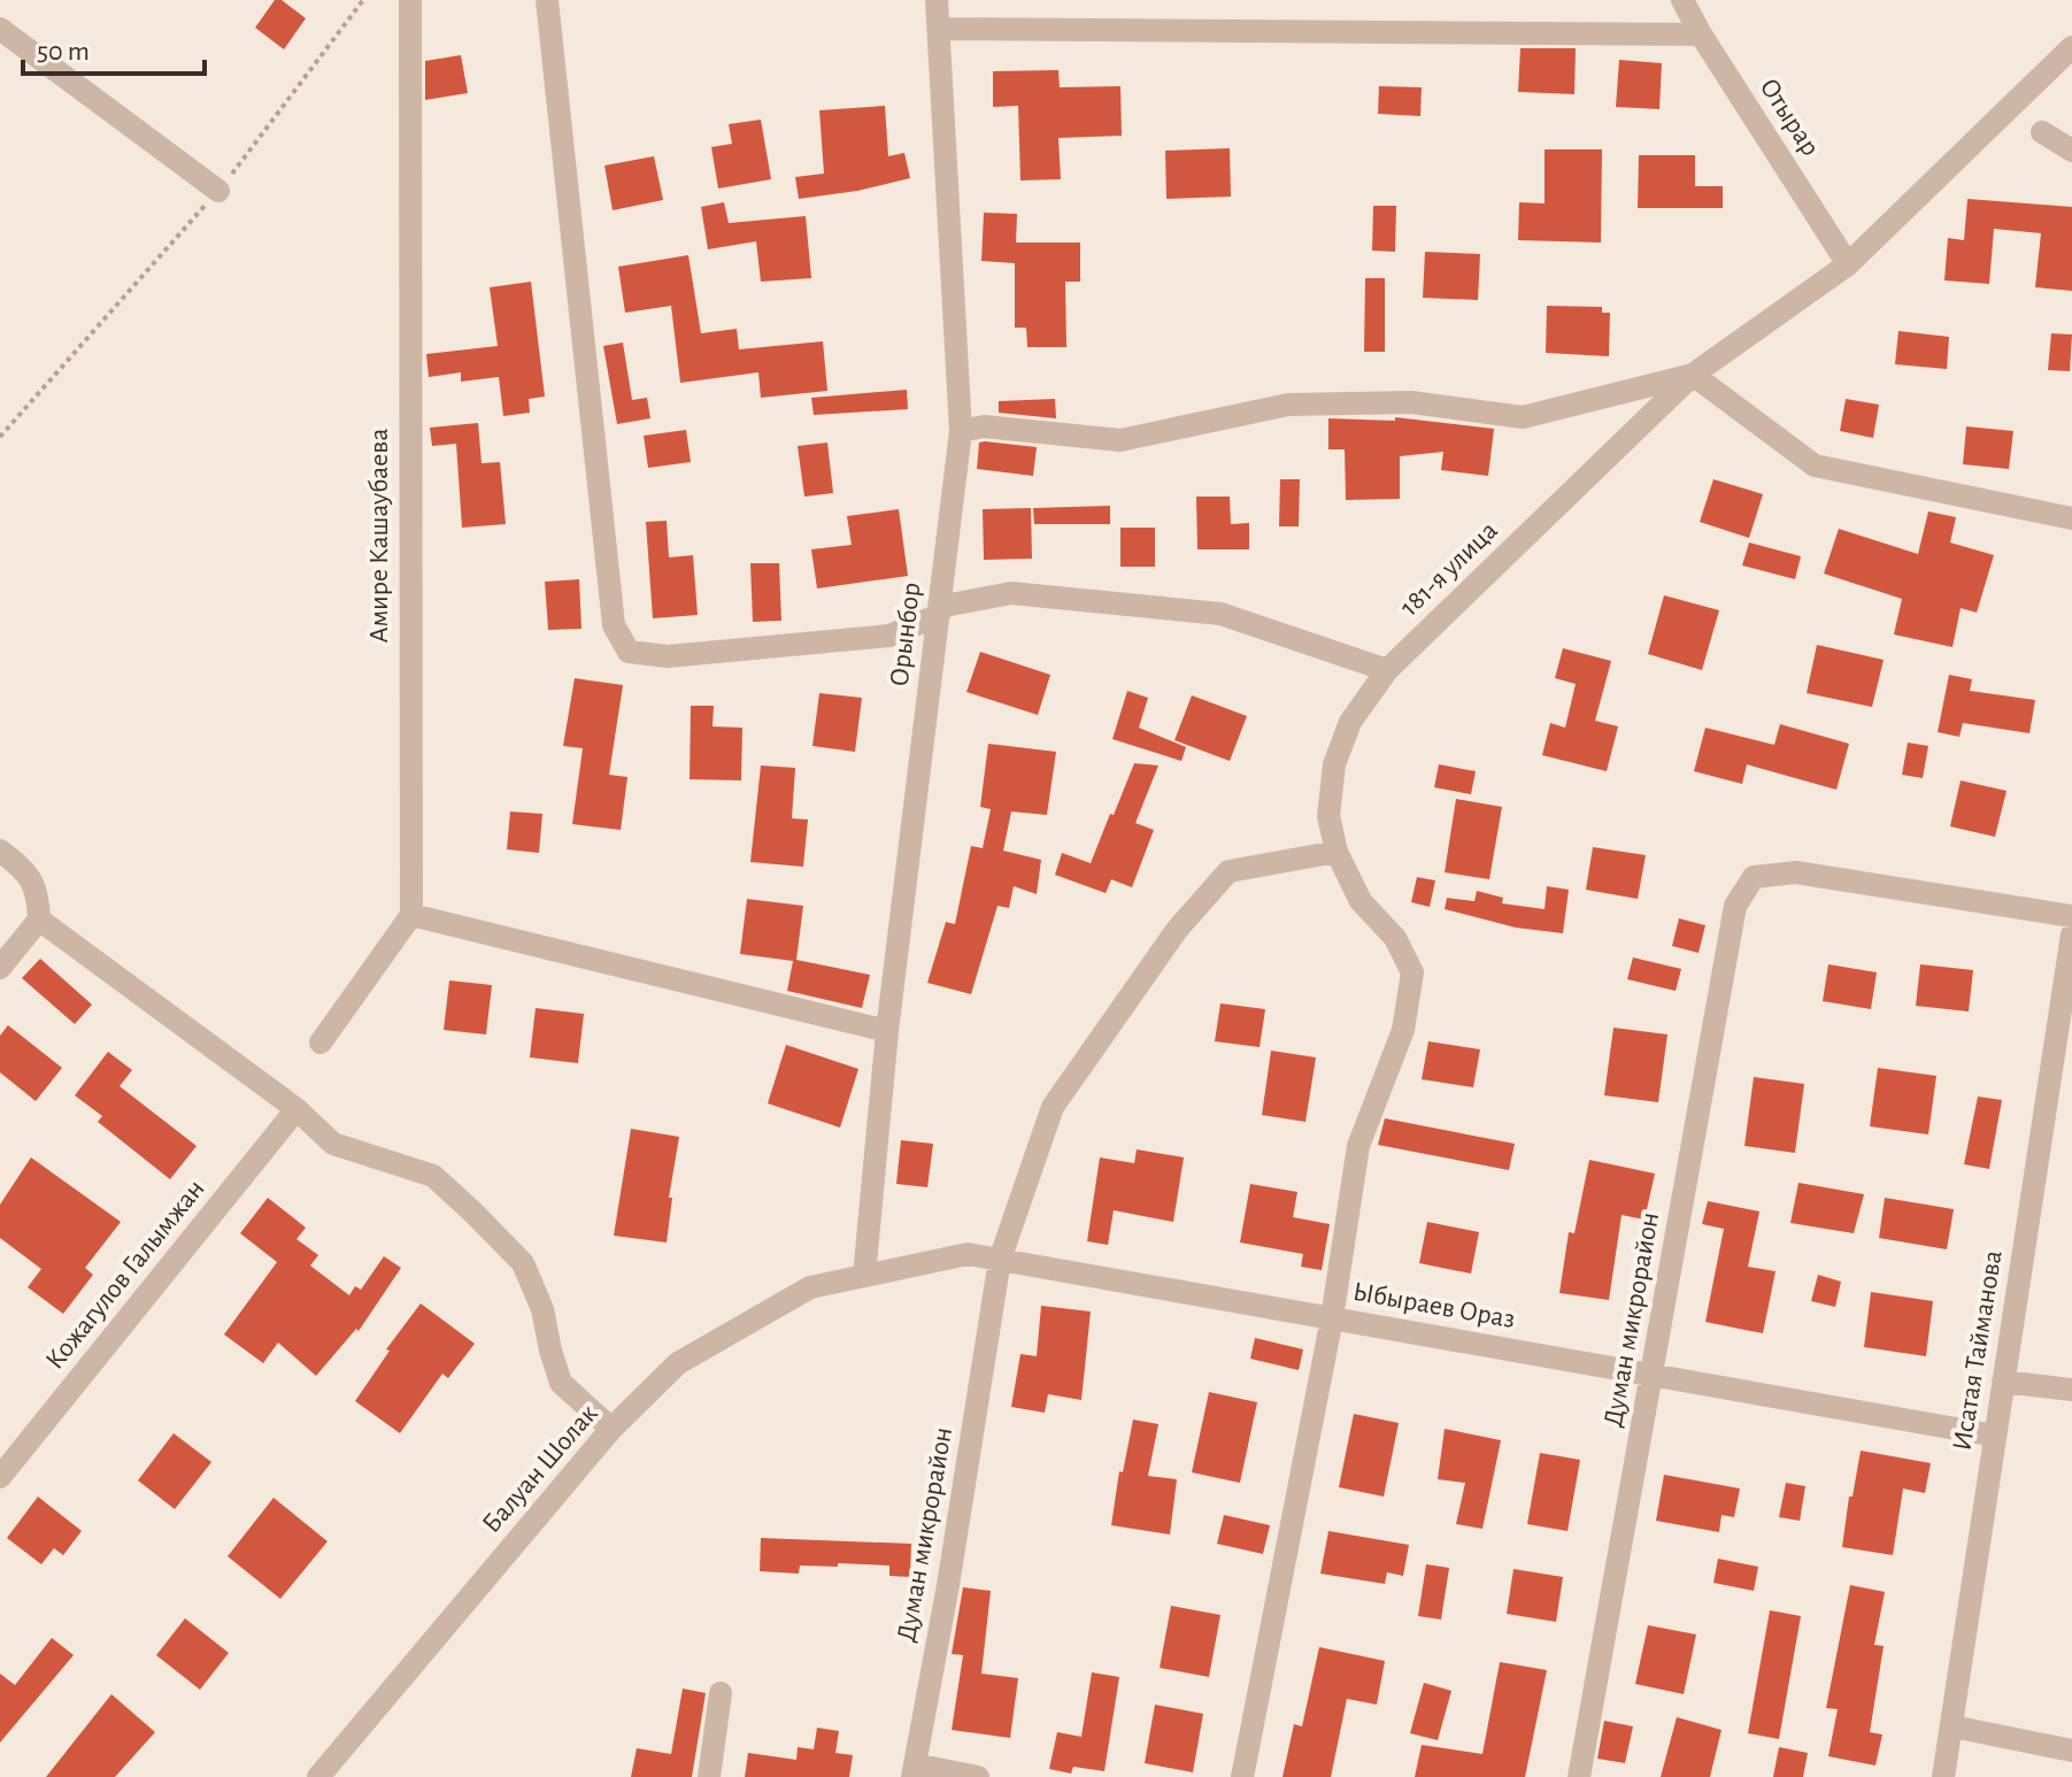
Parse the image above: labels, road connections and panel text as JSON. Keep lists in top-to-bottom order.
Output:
{
  "streets": {
    "street": [
      "Отырар",
      "Амире Кашаубаева",
      "181-я улица",
      "Орынбор",
      "Кожагулов Галымжан",
      "Ыбыраев Ораз",
      "Думан микрорайон",
      "Исатая Тайманова",
      "Балуан Шолак"
    ]
  },
  "crossings": [
    ["Отырар", "181-я улица"],
    ["181-я улица", "Ыбыраев Ораз"],
    ["181-я улица", "Думан микрорайон"],
    ["Орынбор", "Ыбыраев Ораз"],
    ["Орынбор", "Балуан Шолак"],
    ["Ыбыраев Ораз", "Думан микрорайон"],
    ["Ыбыраев Ораз", "Исатая Тайманова"],
    ["Ыбыраев Ораз", "Балуан Шолак"]
  ],
  "scale_bar": "50 m"
}
